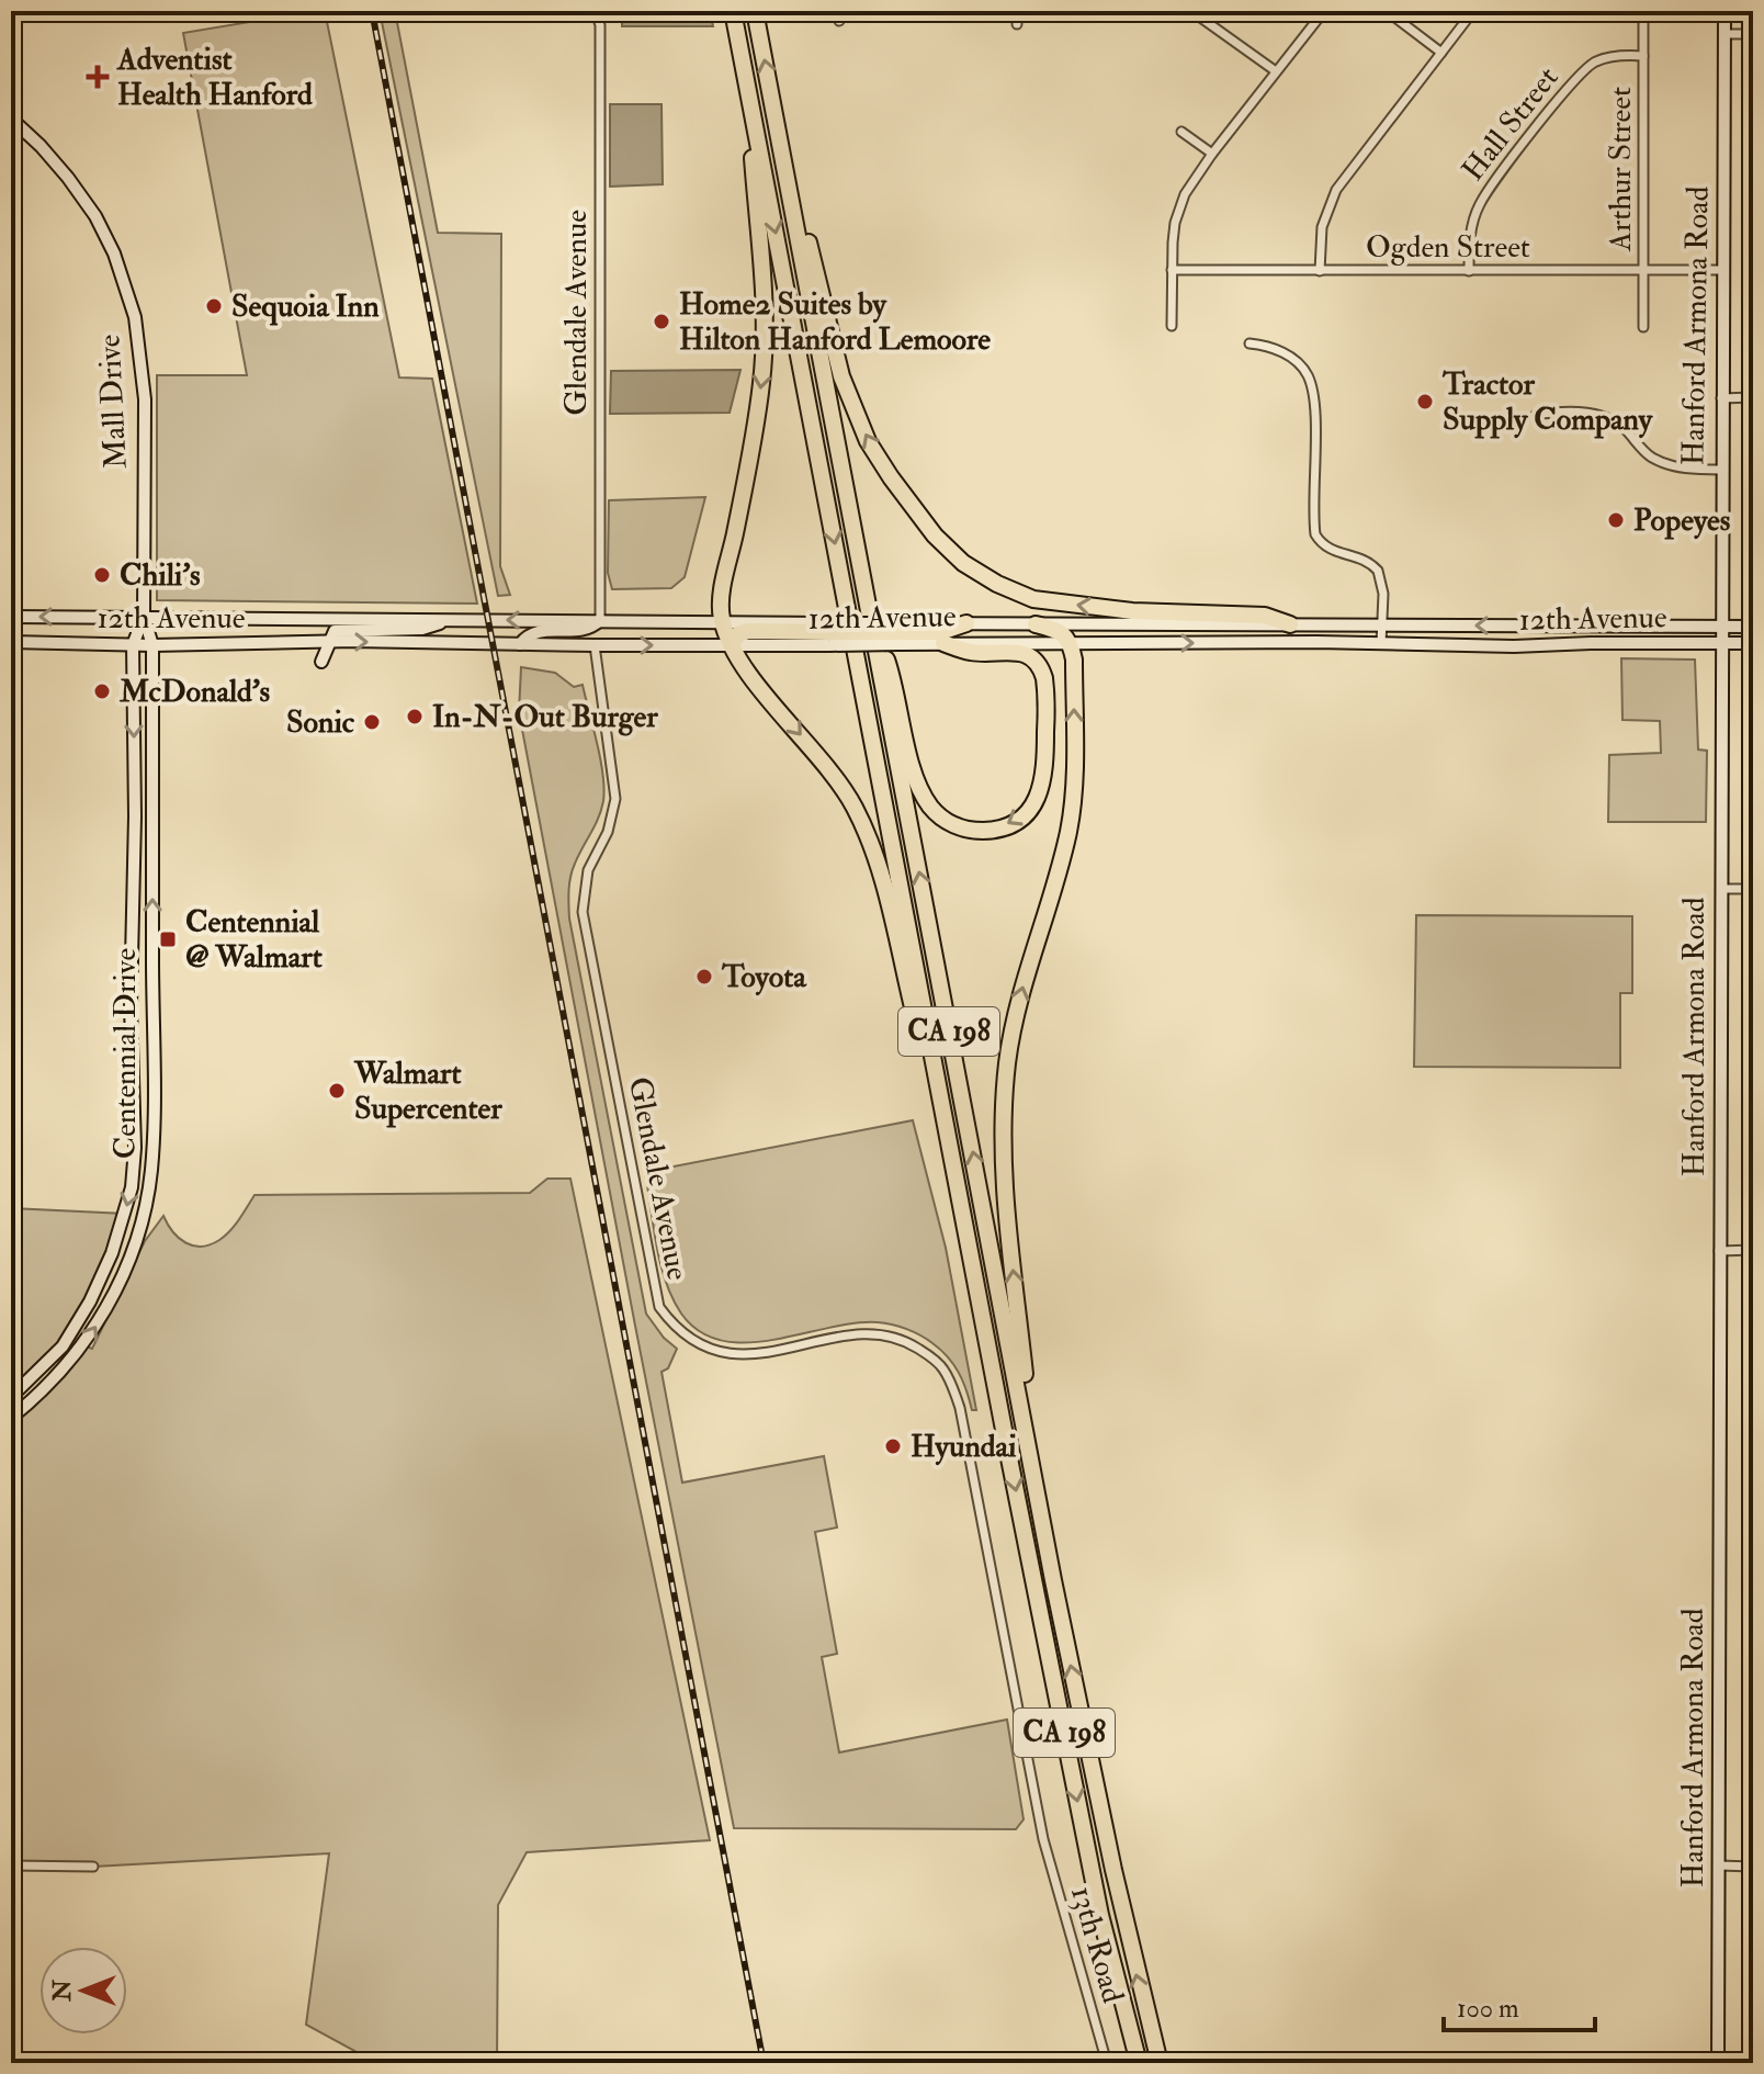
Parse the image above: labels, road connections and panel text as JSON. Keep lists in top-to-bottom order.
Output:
{
  "streets": {
    "highway": ["CA 198"],
    "main road": [
      "Hanford Armona Road",
      "Mall Drive",
      "12th Avenue",
      "Centennial Drive"
    ],
    "street": [
      "Hall Street",
      "Arthur Street",
      "Ogden Street",
      "Glendale Avenue",
      "13th Road"
    ]
  },
  "crossings": [
    ["Hall Street", "Arthur Street"],
    ["Hall Street", "Ogden Street"],
    ["Arthur Street", "Ogden Street"],
    ["Ogden Street", "Hanford Armona Road"],
    ["Glendale Avenue", "12th Avenue"],
    ["Glendale Avenue", "13th Road"],
    ["Hanford Armona Road", "12th Avenue"],
    ["Mall Drive", "12th Avenue"],
    ["Mall Drive", "Centennial Drive"],
    ["12th Avenue", "Centennial Drive"]
  ],
  "places": {
    "health": ["Adventist Health Hanford"],
    "other": [
      "Sequoia Inn",
      "Home2 Suites by Hilton Hanford Lemoore",
      "Tractor Supply Company",
      "Popeyes",
      "Chili's",
      "McDonald's",
      "In-N-Out Burger",
      "Sonic",
      "Toyota",
      "Walmart Supercenter",
      "Hyundai"
    ],
    "transit": ["Centennial @ Walmart"]
  },
  "scale_bar": "100 m",
  "north": "left"
}
